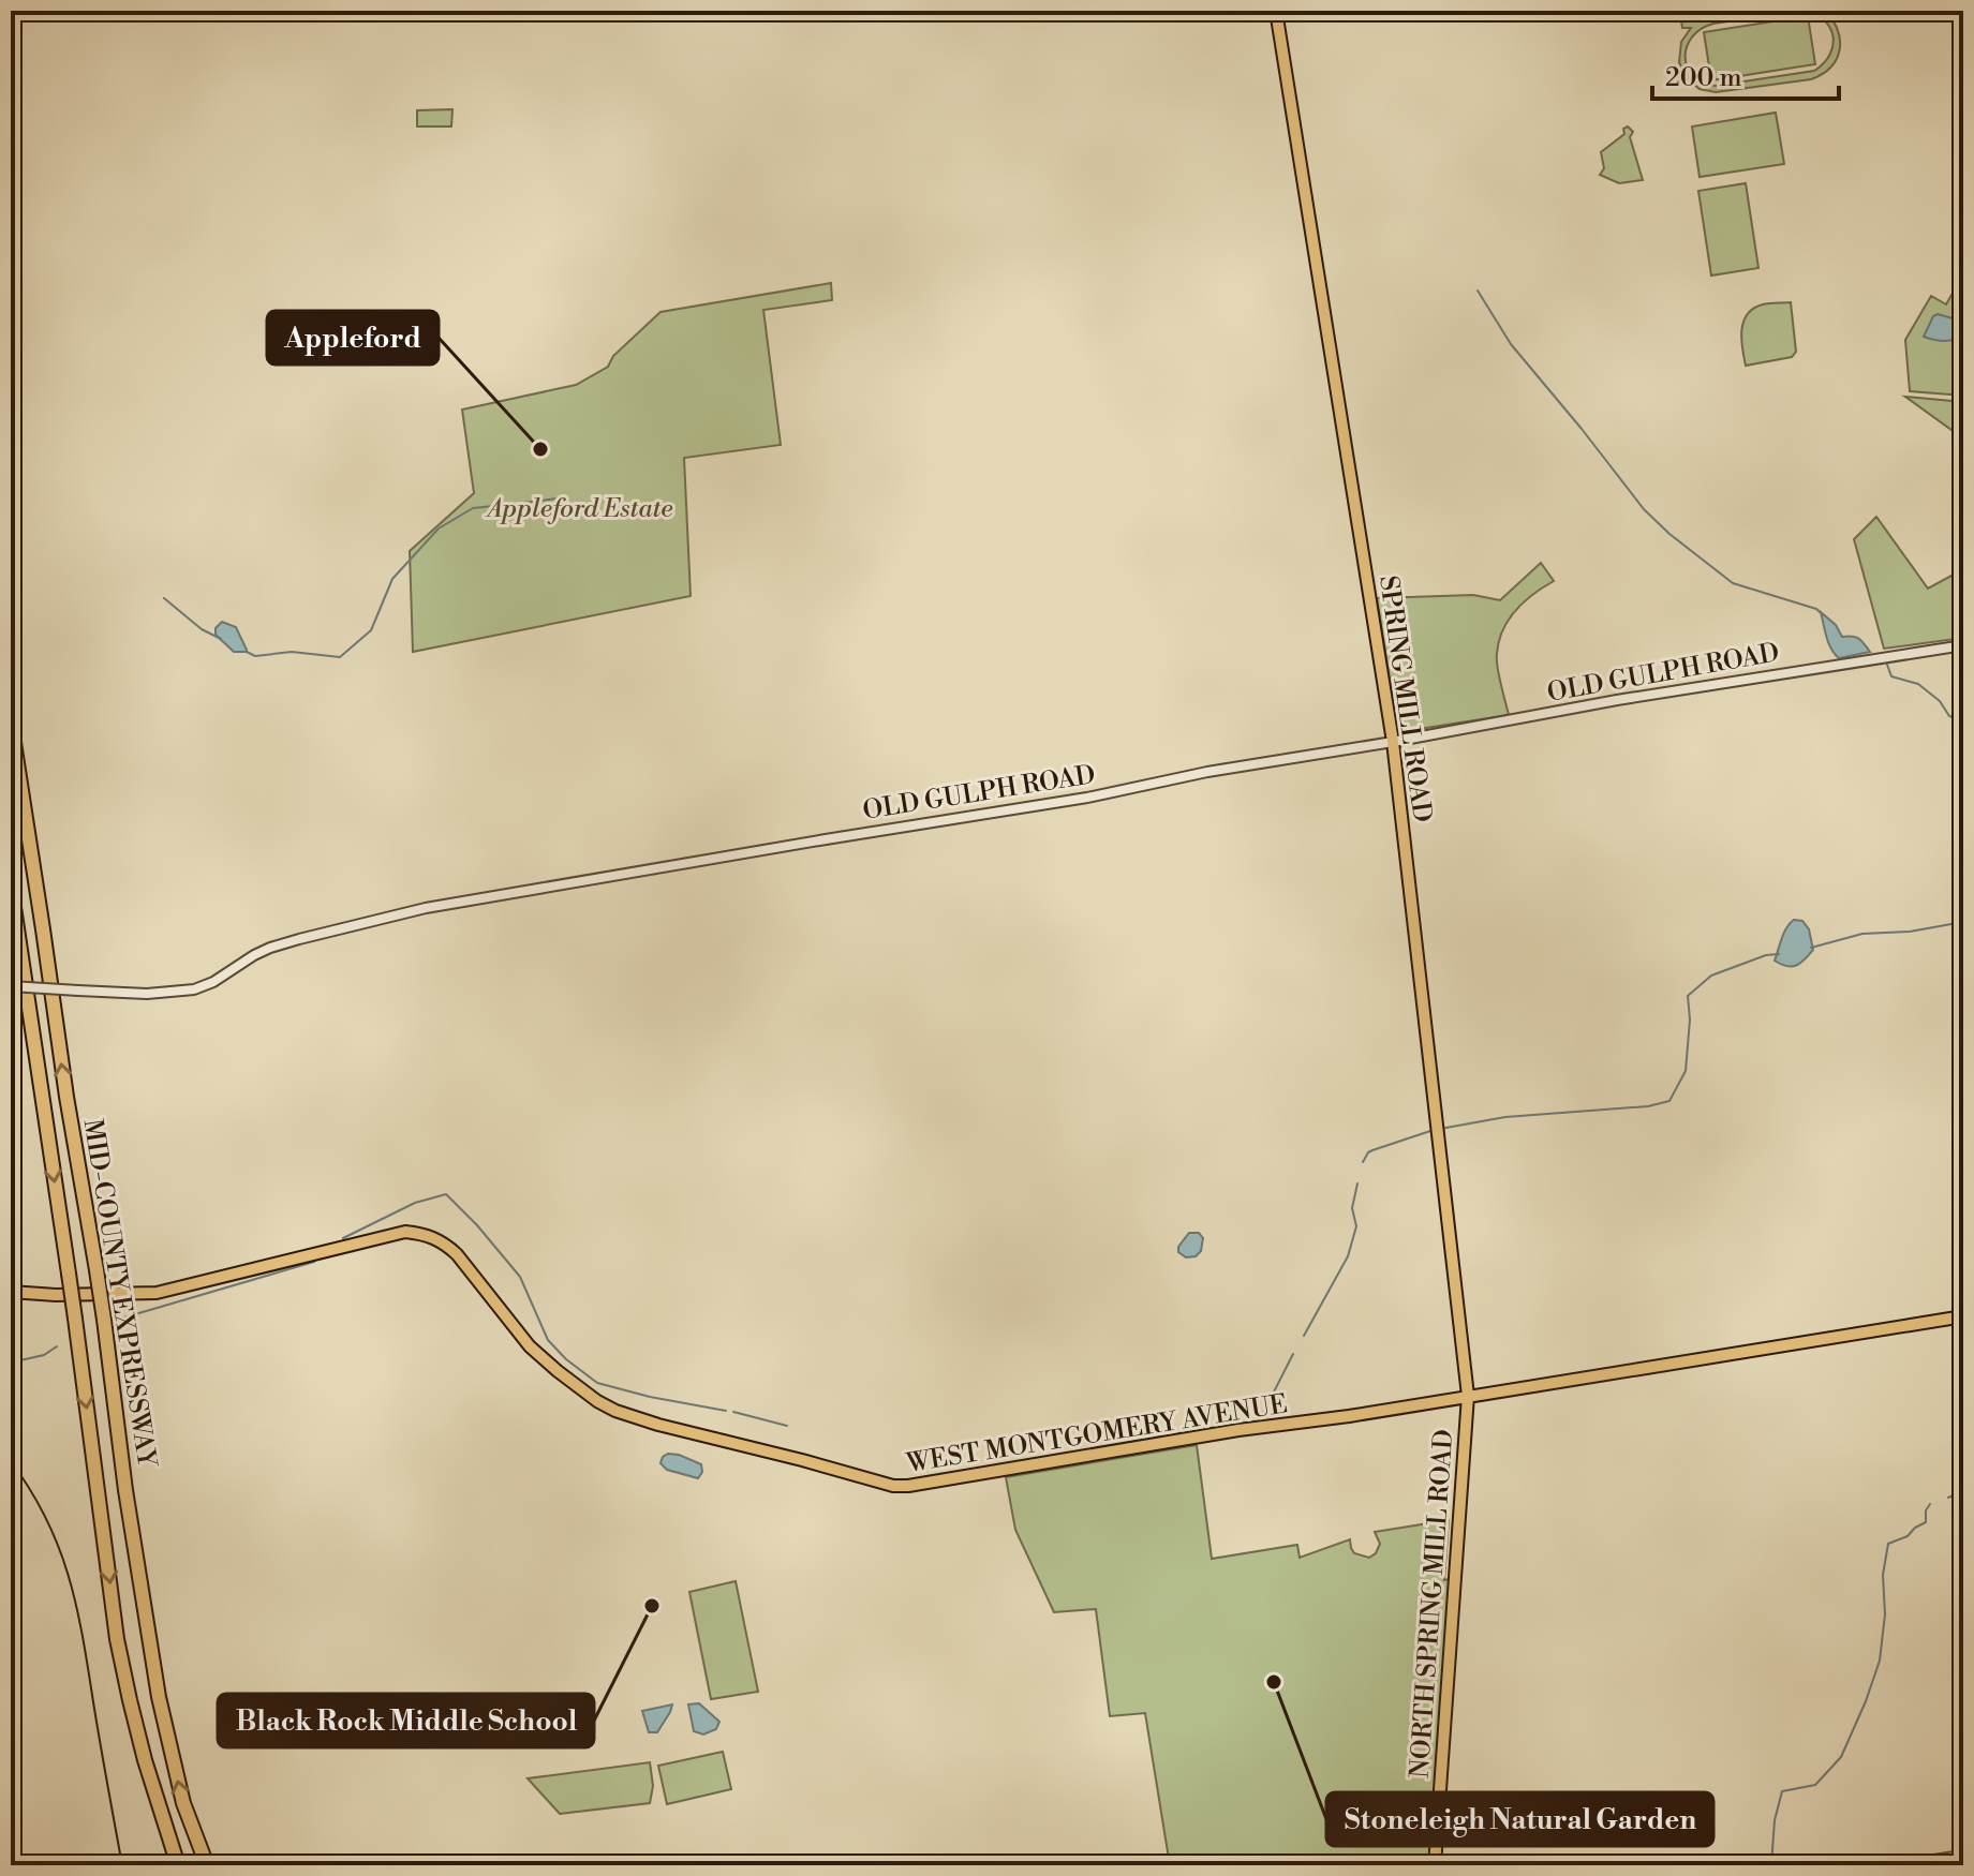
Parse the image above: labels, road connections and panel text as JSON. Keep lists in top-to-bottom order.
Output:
{
  "streets": {
    "highway": ["MID-COUNTY EXPRESSWAY"],
    "main road": ["SPRING MILL ROAD", "WEST MONTGOMERY AVENUE", "NORTH SPRING MILL ROAD"],
    "street": ["OLD GULPH ROAD"]
  },
  "crossings": [
    ["OLD GULPH ROAD", "SPRING MILL ROAD"],
    ["SPRING MILL ROAD", "WEST MONTGOMERY AVENUE"],
    ["SPRING MILL ROAD", "NORTH SPRING MILL ROAD"],
    ["WEST MONTGOMERY AVENUE", "NORTH SPRING MILL ROAD"]
  ],
  "parks": ["Appleford Estate"],
  "places": ["Appleford", "Black Rock Middle School", "Stoneleigh Natural Garden"],
  "scale_bar": "200 m"
}
